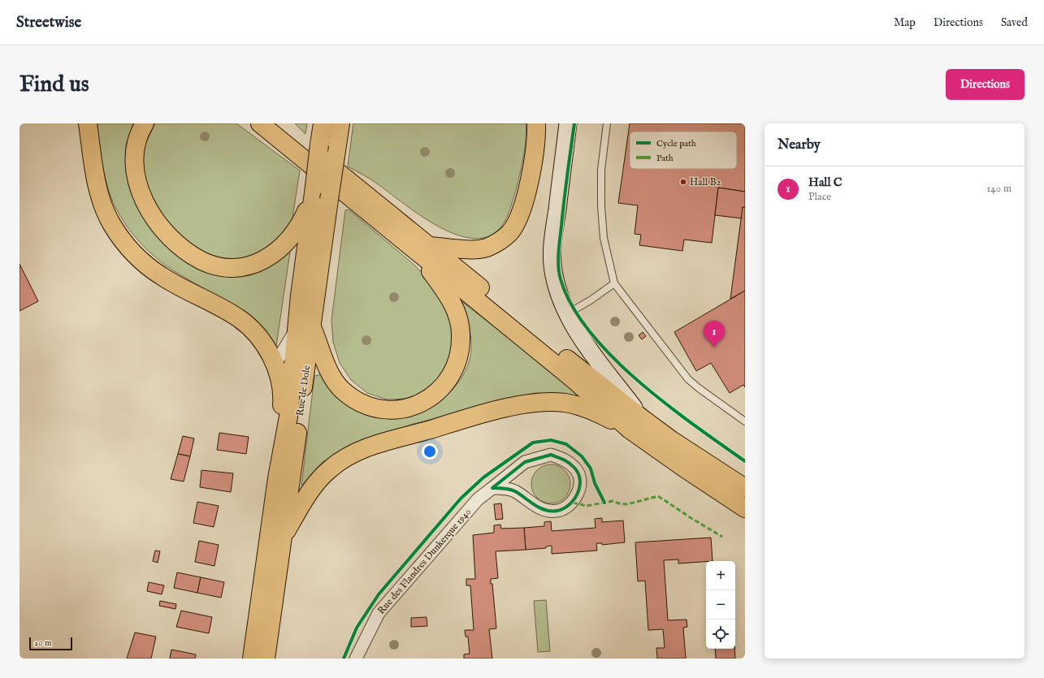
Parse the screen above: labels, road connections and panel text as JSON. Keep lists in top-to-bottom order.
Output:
{
  "streets": {
    "main road": ["Rue de Dole"],
    "street": ["Rue des Flandres Dunkerque 1940"]
  },
  "places": ["Hall B2"],
  "legend": ["Cycle path", "Path"],
  "scale_bar": "20 m",
  "page": {
    "header": "Streetwise",
    "nav": ["Map", "Directions", "Saved"],
    "buttons": "Directions",
    "title": "Find us",
    "heading": "Nearby",
    "list": [
      {
        "mark": "1",
        "name": "Hall C",
        "note": "Place",
        "value": "140 m"
      }
    ],
    "pins": "1",
    "map_buttons": ["+", "−"],
    "scale": "20 m"
  }
}
